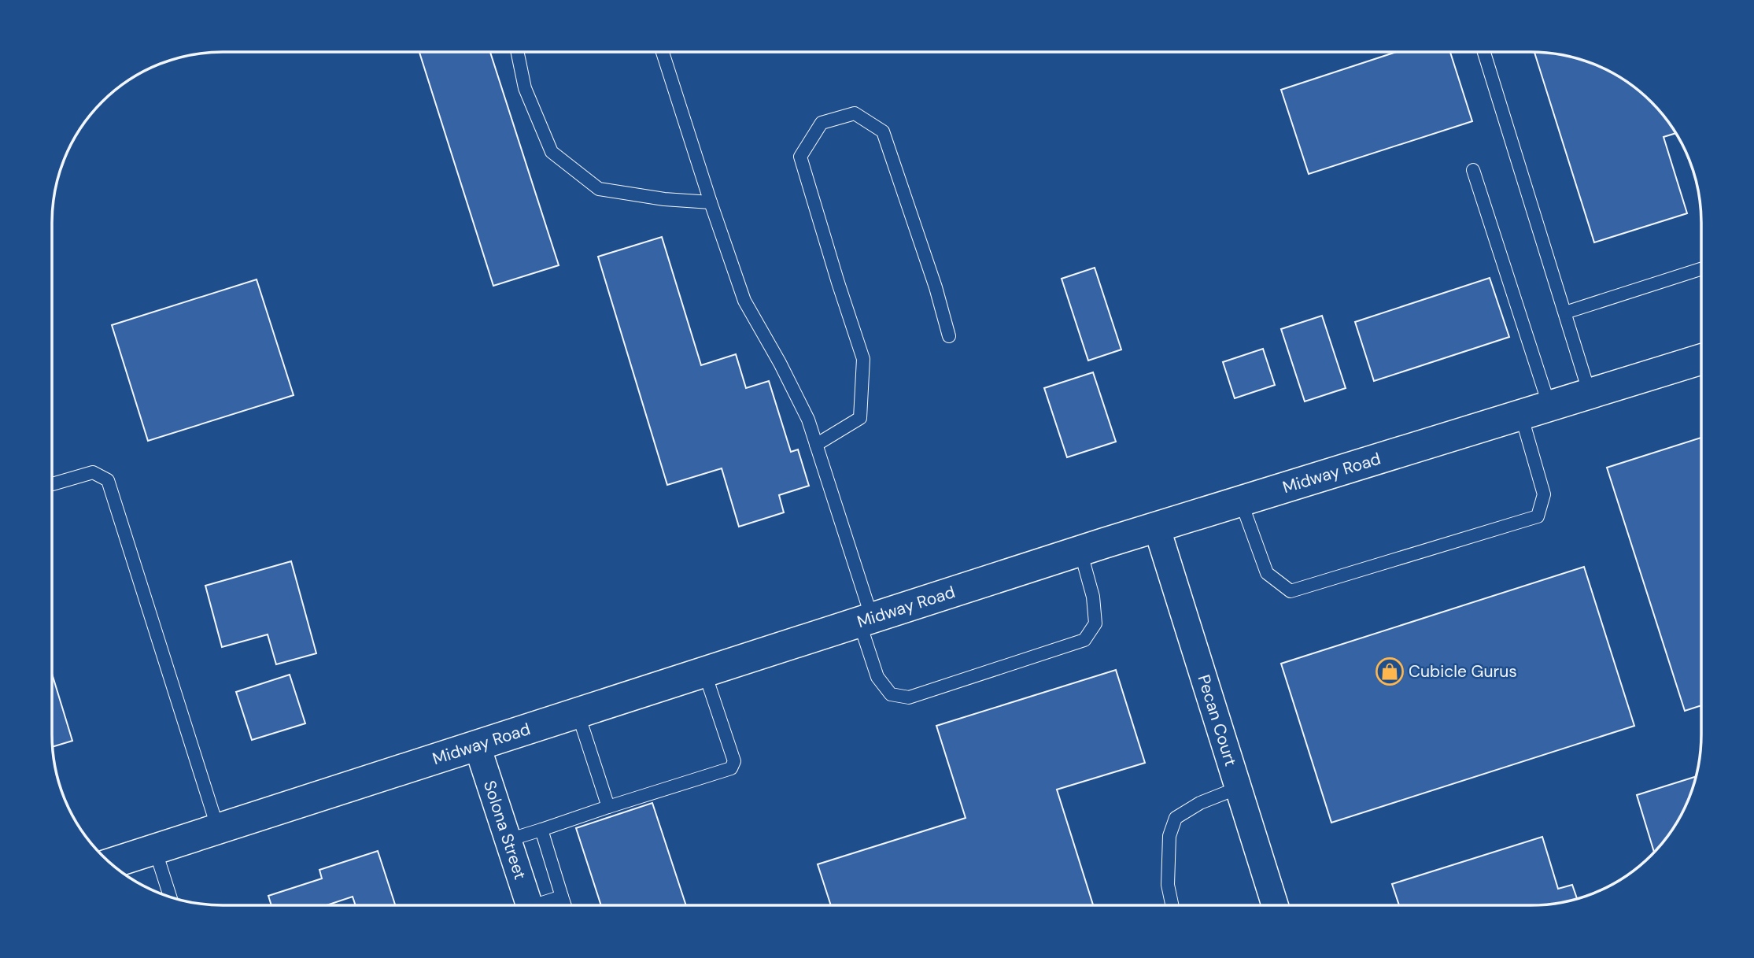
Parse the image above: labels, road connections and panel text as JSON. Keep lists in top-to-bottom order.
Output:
{
  "streets": {
    "main road": ["Midway Road"],
    "street": ["Pecan Court", "Solona Street"]
  },
  "crossings": [
    ["Midway Road", "Pecan Court"],
    ["Midway Road", "Solona Street"]
  ],
  "places": {
    "shop": ["Cubicle Gurus"]
  }
}
